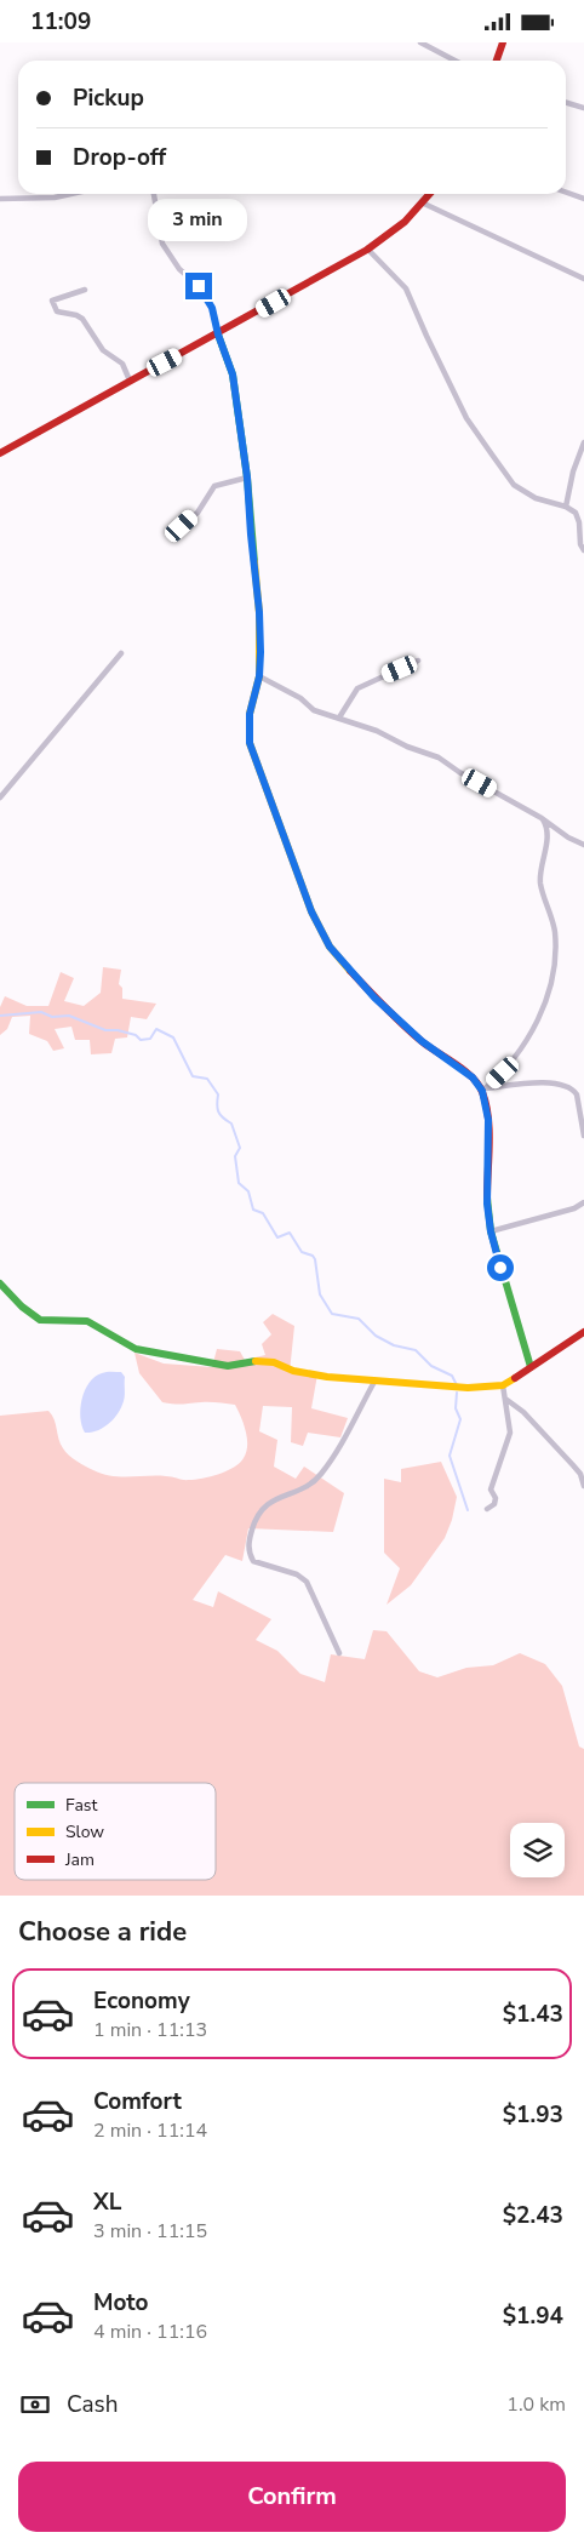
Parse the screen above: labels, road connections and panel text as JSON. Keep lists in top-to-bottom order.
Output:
{
  "legend": ["Fast", "Slow", "Jam"],
  "page": {
    "status": "11:09",
    "banner": ["Pickup", "Drop-off"],
    "bubble": "3 min",
    "heading": "Choose a ride",
    "list": [
      {
        "name": "Economy",
        "note": "1 min · 11:13",
        "value": "$1.43"
      },
      {
        "name": "Comfort",
        "note": "2 min · 11:14",
        "value": "$1.93"
      },
      {
        "name": "XL",
        "note": "3 min · 11:15",
        "value": "$2.43"
      },
      {
        "name": "Moto",
        "note": "4 min · 11:16",
        "value": "$1.94"
      }
    ],
    "pay": ["Cash", "1.0 km"],
    "buttons": "Confirm"
  }
}
